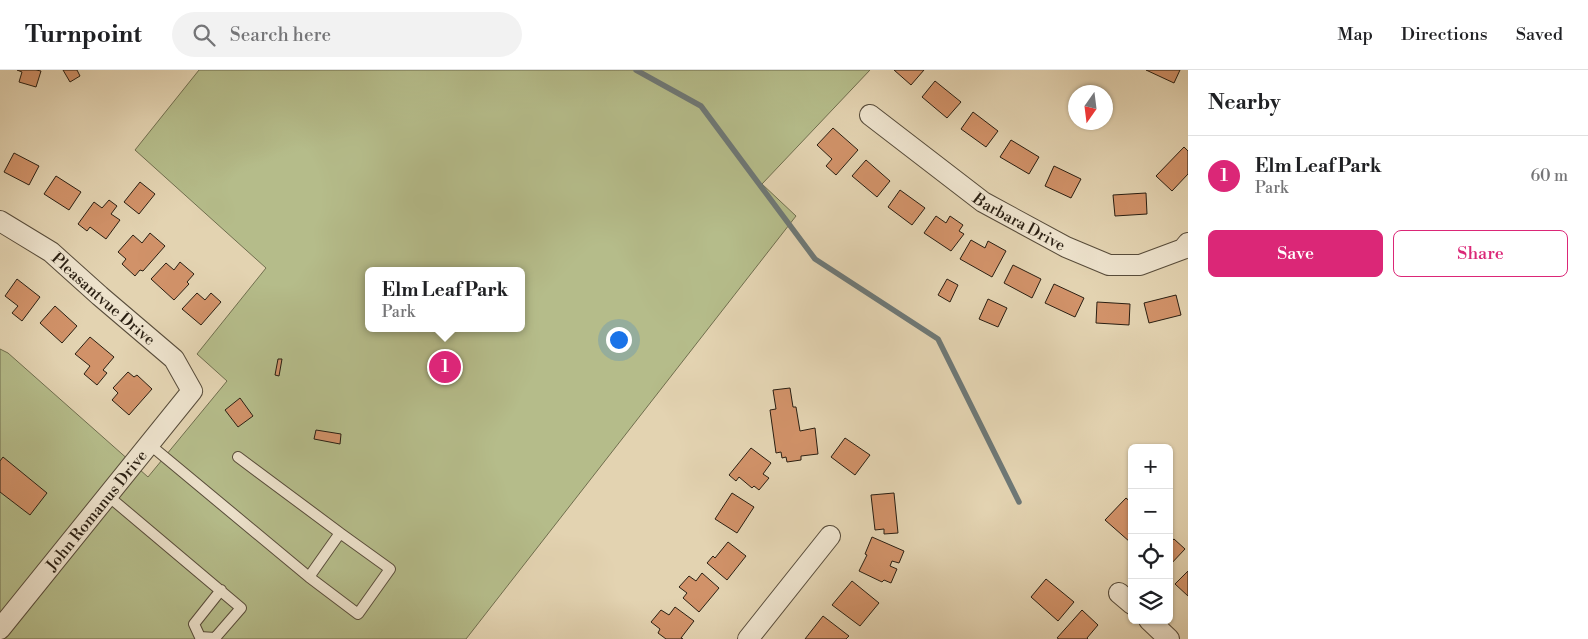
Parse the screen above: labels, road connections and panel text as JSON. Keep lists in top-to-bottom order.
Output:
{
  "streets": {
    "street": ["Barbara Drive", "Pleasantvue Drive", "John Romanus Drive"]
  },
  "crossings": [
    ["Pleasantvue Drive", "John Romanus Drive"]
  ],
  "north": "bottom",
  "page": {
    "header": "Turnpoint",
    "search": "Search here",
    "nav": ["Map", "Directions", "Saved"],
    "heading": "Nearby",
    "list": [
      {
        "mark": "1",
        "name": "Elm Leaf Park",
        "note": "Park",
        "value": "60 m"
      }
    ],
    "buttons": ["Save", "Share"],
    "popup": ["Elm Leaf Park", "Park"],
    "pins": "1",
    "map_buttons": ["+", "−"]
  }
}
